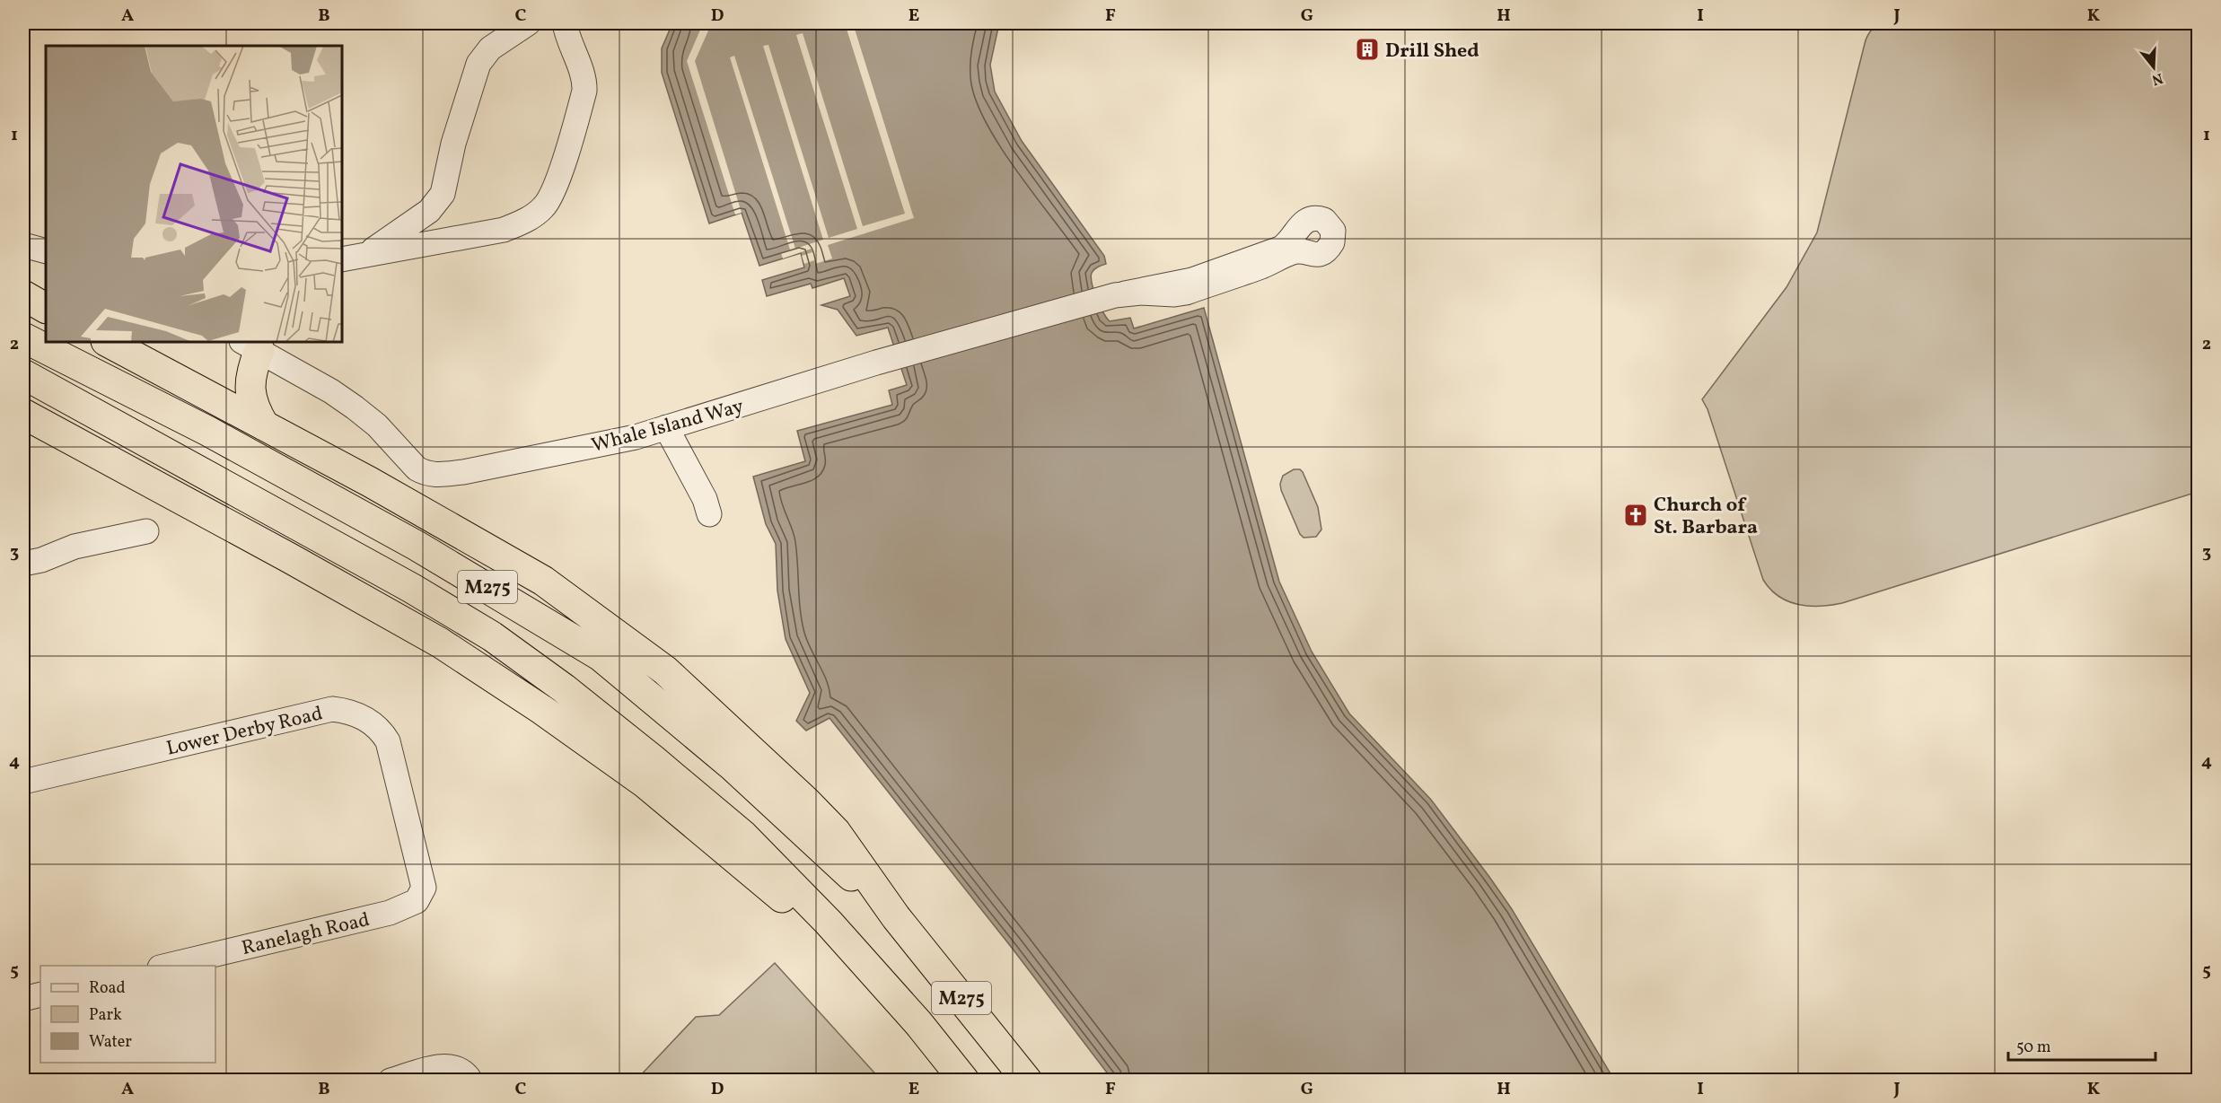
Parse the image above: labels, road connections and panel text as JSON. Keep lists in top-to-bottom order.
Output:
{
  "streets": {
    "highway": ["M275"],
    "street": ["Whale Island Way", "Lower Derby Road", "Ranelagh Road"]
  },
  "crossings": [
    ["Lower Derby Road", "Ranelagh Road"]
  ],
  "places": {
    "building": ["Drill Shed"],
    "church": ["Church of St. Barbara"]
  },
  "legend": ["Road", "Park", "Water"],
  "scale_bar": "50 m",
  "north": "bottom",
  "grid": {
    "columns": [
      "A",
      "B",
      "C",
      "D",
      "E",
      "F",
      "G",
      "H",
      "I",
      "J",
      "K"
    ],
    "rows": [
      "1",
      "2",
      "3",
      "4",
      "5"
    ]
  }
}
